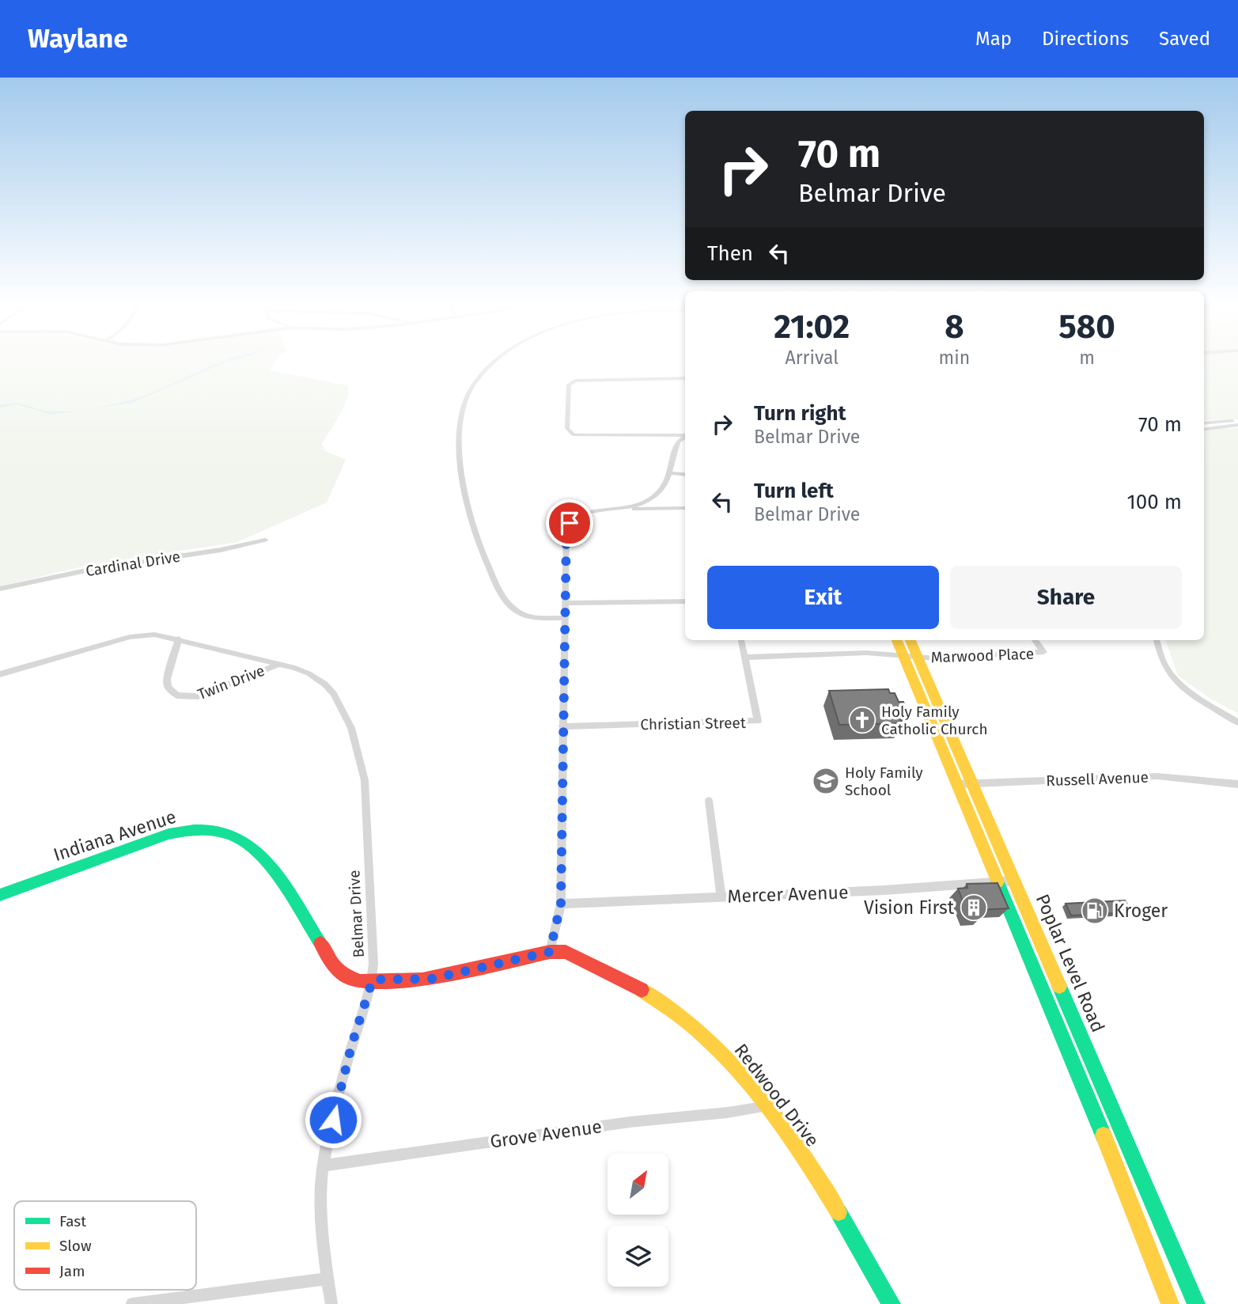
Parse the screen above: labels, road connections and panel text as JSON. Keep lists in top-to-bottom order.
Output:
{
  "streets": {
    "main road": ["Indiana Avenue", "Poplar Level Road", "Redwood Drive"],
    "street": [
      "Cardinal Drive",
      "Marwood Place",
      "Twin Drive",
      "Christian Street",
      "Russell Avenue",
      "Mercer Avenue",
      "Belmar Drive",
      "Grove Avenue"
    ]
  },
  "crossings": [
    ["Marwood Place", "Christian Street"],
    ["Marwood Place", "Poplar Level Road"],
    ["Twin Drive", "Belmar Drive"],
    ["Russell Avenue", "Poplar Level Road"],
    ["Indiana Avenue", "Belmar Drive"],
    ["Mercer Avenue", "Poplar Level Road"],
    ["Belmar Drive", "Grove Avenue"],
    ["Redwood Drive", "Grove Avenue"]
  ],
  "places": {
    "church": ["Holy Family Catholic Church"],
    "school or university": ["Holy Family School"],
    "building": ["Vision First"],
    "fuel station": ["Kroger"]
  },
  "legend": ["Fast", "Slow", "Jam"],
  "north": "top right",
  "page": {
    "header": "Waylane",
    "nav": ["Map", "Directions", "Saved"],
    "turn": ["70 m", "Belmar Drive"],
    "then": "Then",
    "eta": [
      "21:02",
      "Arrival",
      "8",
      "min",
      "580",
      "m"
    ],
    "list": [
      {
        "name": "Turn right",
        "note": "Belmar Drive",
        "value": "70 m"
      },
      {
        "name": "Turn left",
        "note": "Belmar Drive",
        "value": "100 m"
      }
    ],
    "buttons": ["Exit", "Share"]
  }
}
